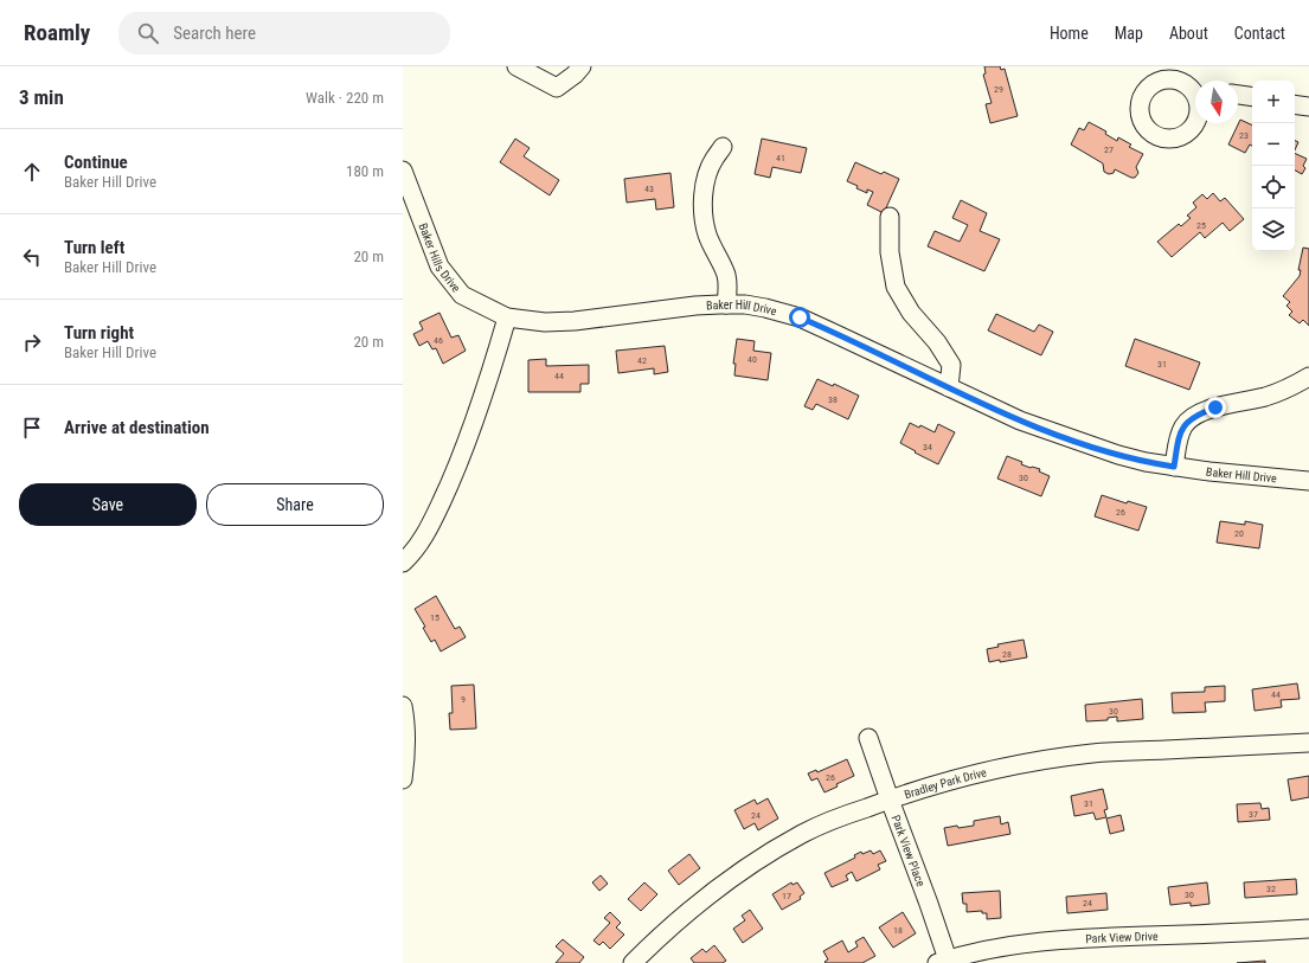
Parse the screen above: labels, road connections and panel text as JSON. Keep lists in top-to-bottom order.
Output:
{
  "streets": {
    "street": [
      "Baker Hills Drive",
      "Baker Hill Drive",
      "Bradley Park Drive",
      "Park View Place",
      "Park View Drive"
    ]
  },
  "crossings": [
    ["Baker Hills Drive", "Baker Hill Drive"],
    ["Bradley Park Drive", "Park View Place"],
    ["Park View Place", "Park View Drive"]
  ],
  "house_numbers": [
    "29",
    "23",
    "27",
    "41",
    "43",
    "25",
    "46",
    "40",
    "42",
    "31",
    "44",
    "38",
    "34",
    "30",
    "26",
    "20",
    "15",
    "28",
    "44",
    "9",
    "30",
    "26",
    "31",
    "37",
    "24",
    "32",
    "30",
    "17",
    "24",
    "18"
  ],
  "north": "bottom",
  "page": {
    "header": "Roamly",
    "search": "Search here",
    "nav": [
      "Home",
      "Map",
      "About",
      "Contact"
    ],
    "heading": ["3 min", "Walk · 220 m"],
    "map_buttons": ["+", "−"],
    "list": [
      ["Continue", "Baker Hill Drive", "180 m"],
      ["Turn left", "Baker Hill Drive", "20 m"],
      ["Turn right", "Baker Hill Drive", "20 m"],
      "Arrive at destination"
    ],
    "buttons": ["Save", "Share"]
  }
}
